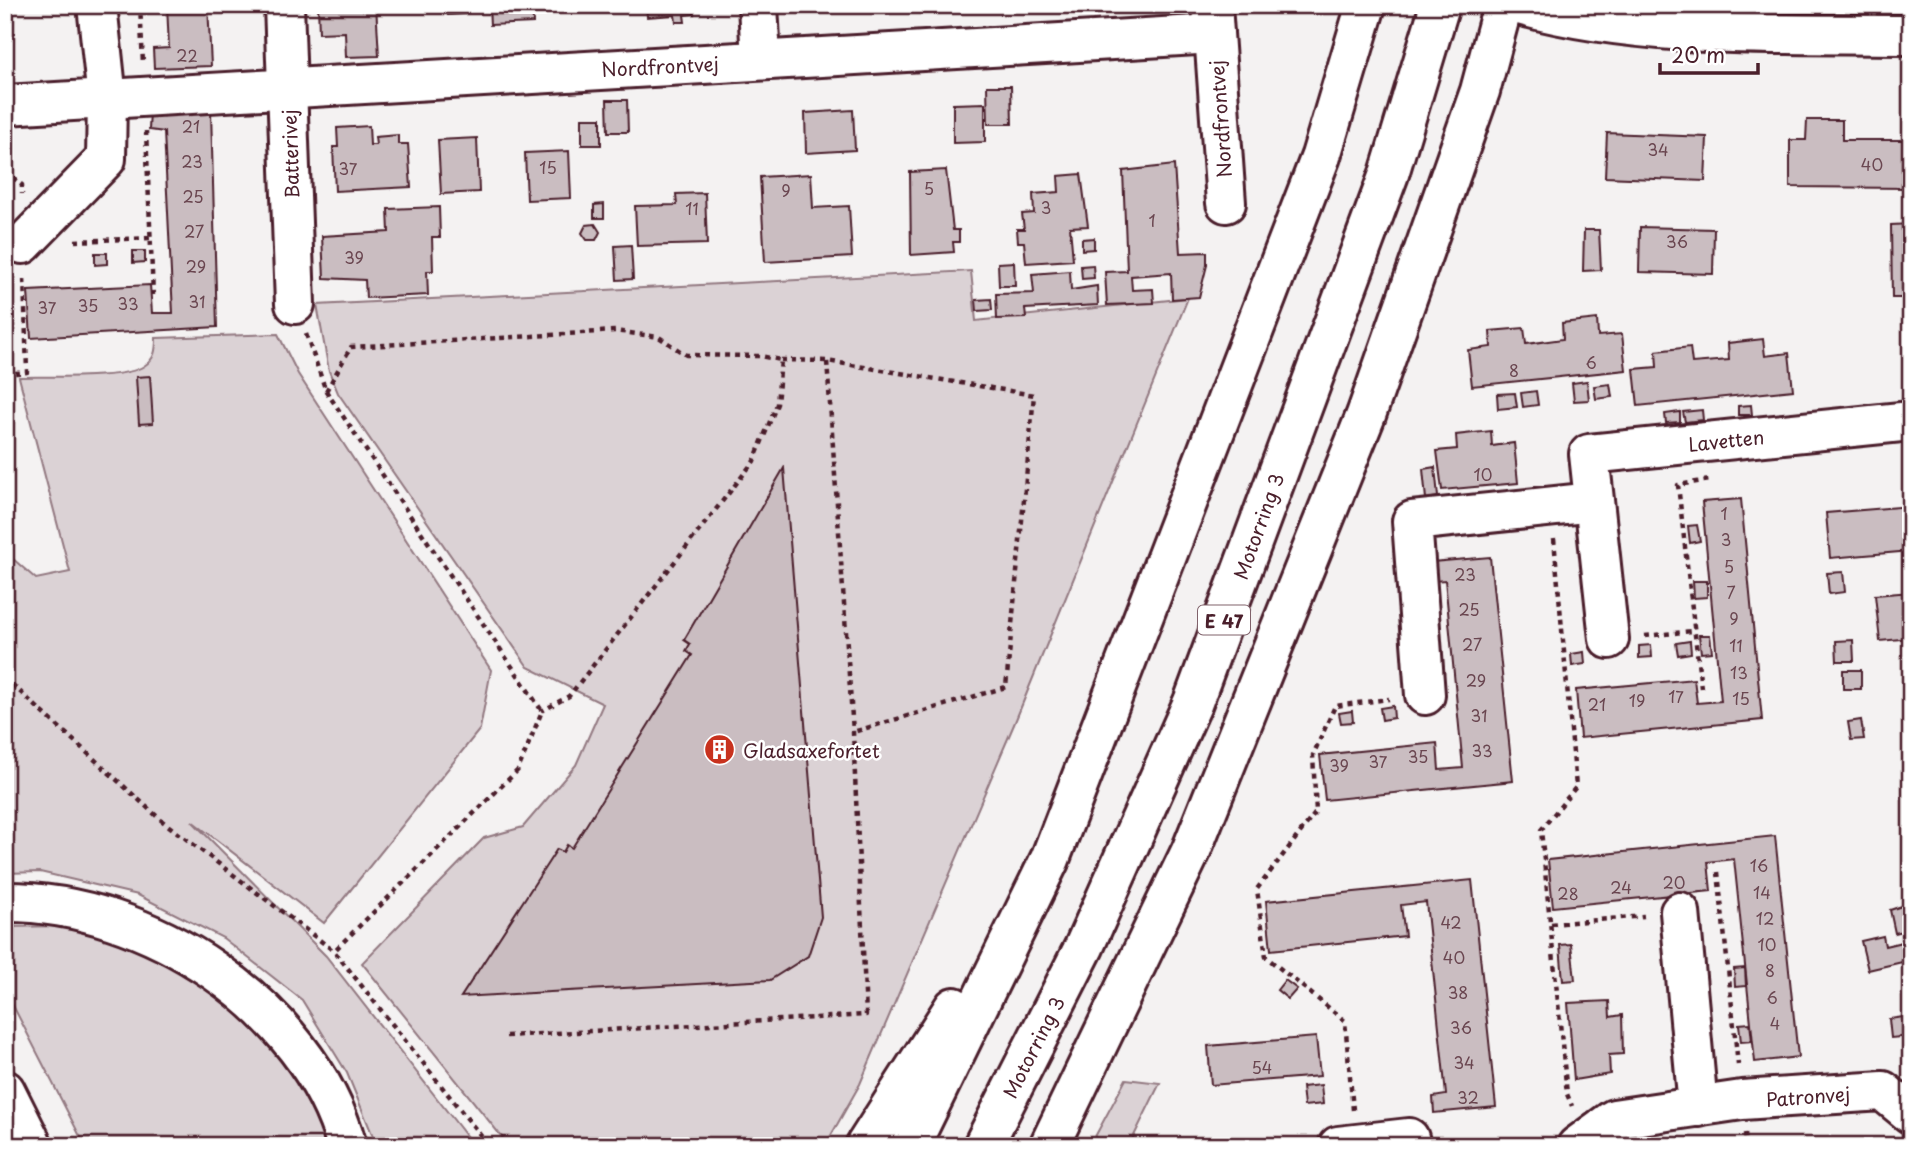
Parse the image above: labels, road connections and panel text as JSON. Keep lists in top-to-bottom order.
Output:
{
  "streets": {
    "main road": [
      "Nordfrontvej",
      "Batterivej",
      "Lavetten",
      "Motorring 3",
      "E 47",
      "Patronvej"
    ]
  },
  "crossings": [
    ["Nordfrontvej", "Batterivej"]
  ],
  "places": {
    "building": ["Gladsaxefortet"]
  },
  "house_numbers": [
    "22",
    "21",
    "34",
    "23",
    "40",
    "15",
    "37",
    "5",
    "9",
    "25",
    "3",
    "11",
    "1",
    "27",
    "36",
    "39",
    "29",
    "31",
    "33",
    "35",
    "37",
    "6",
    "8",
    "10",
    "1",
    "3",
    "5",
    "23",
    "7",
    "25",
    "9",
    "27",
    "11",
    "13",
    "29",
    "17",
    "15",
    "19",
    "21",
    "31",
    "33",
    "35",
    "37",
    "39",
    "16",
    "20",
    "24",
    "14",
    "28",
    "12",
    "42",
    "10",
    "40",
    "8",
    "38",
    "6",
    "4",
    "36",
    "34",
    "54",
    "32"
  ],
  "scale_bar": "20 m"
}
